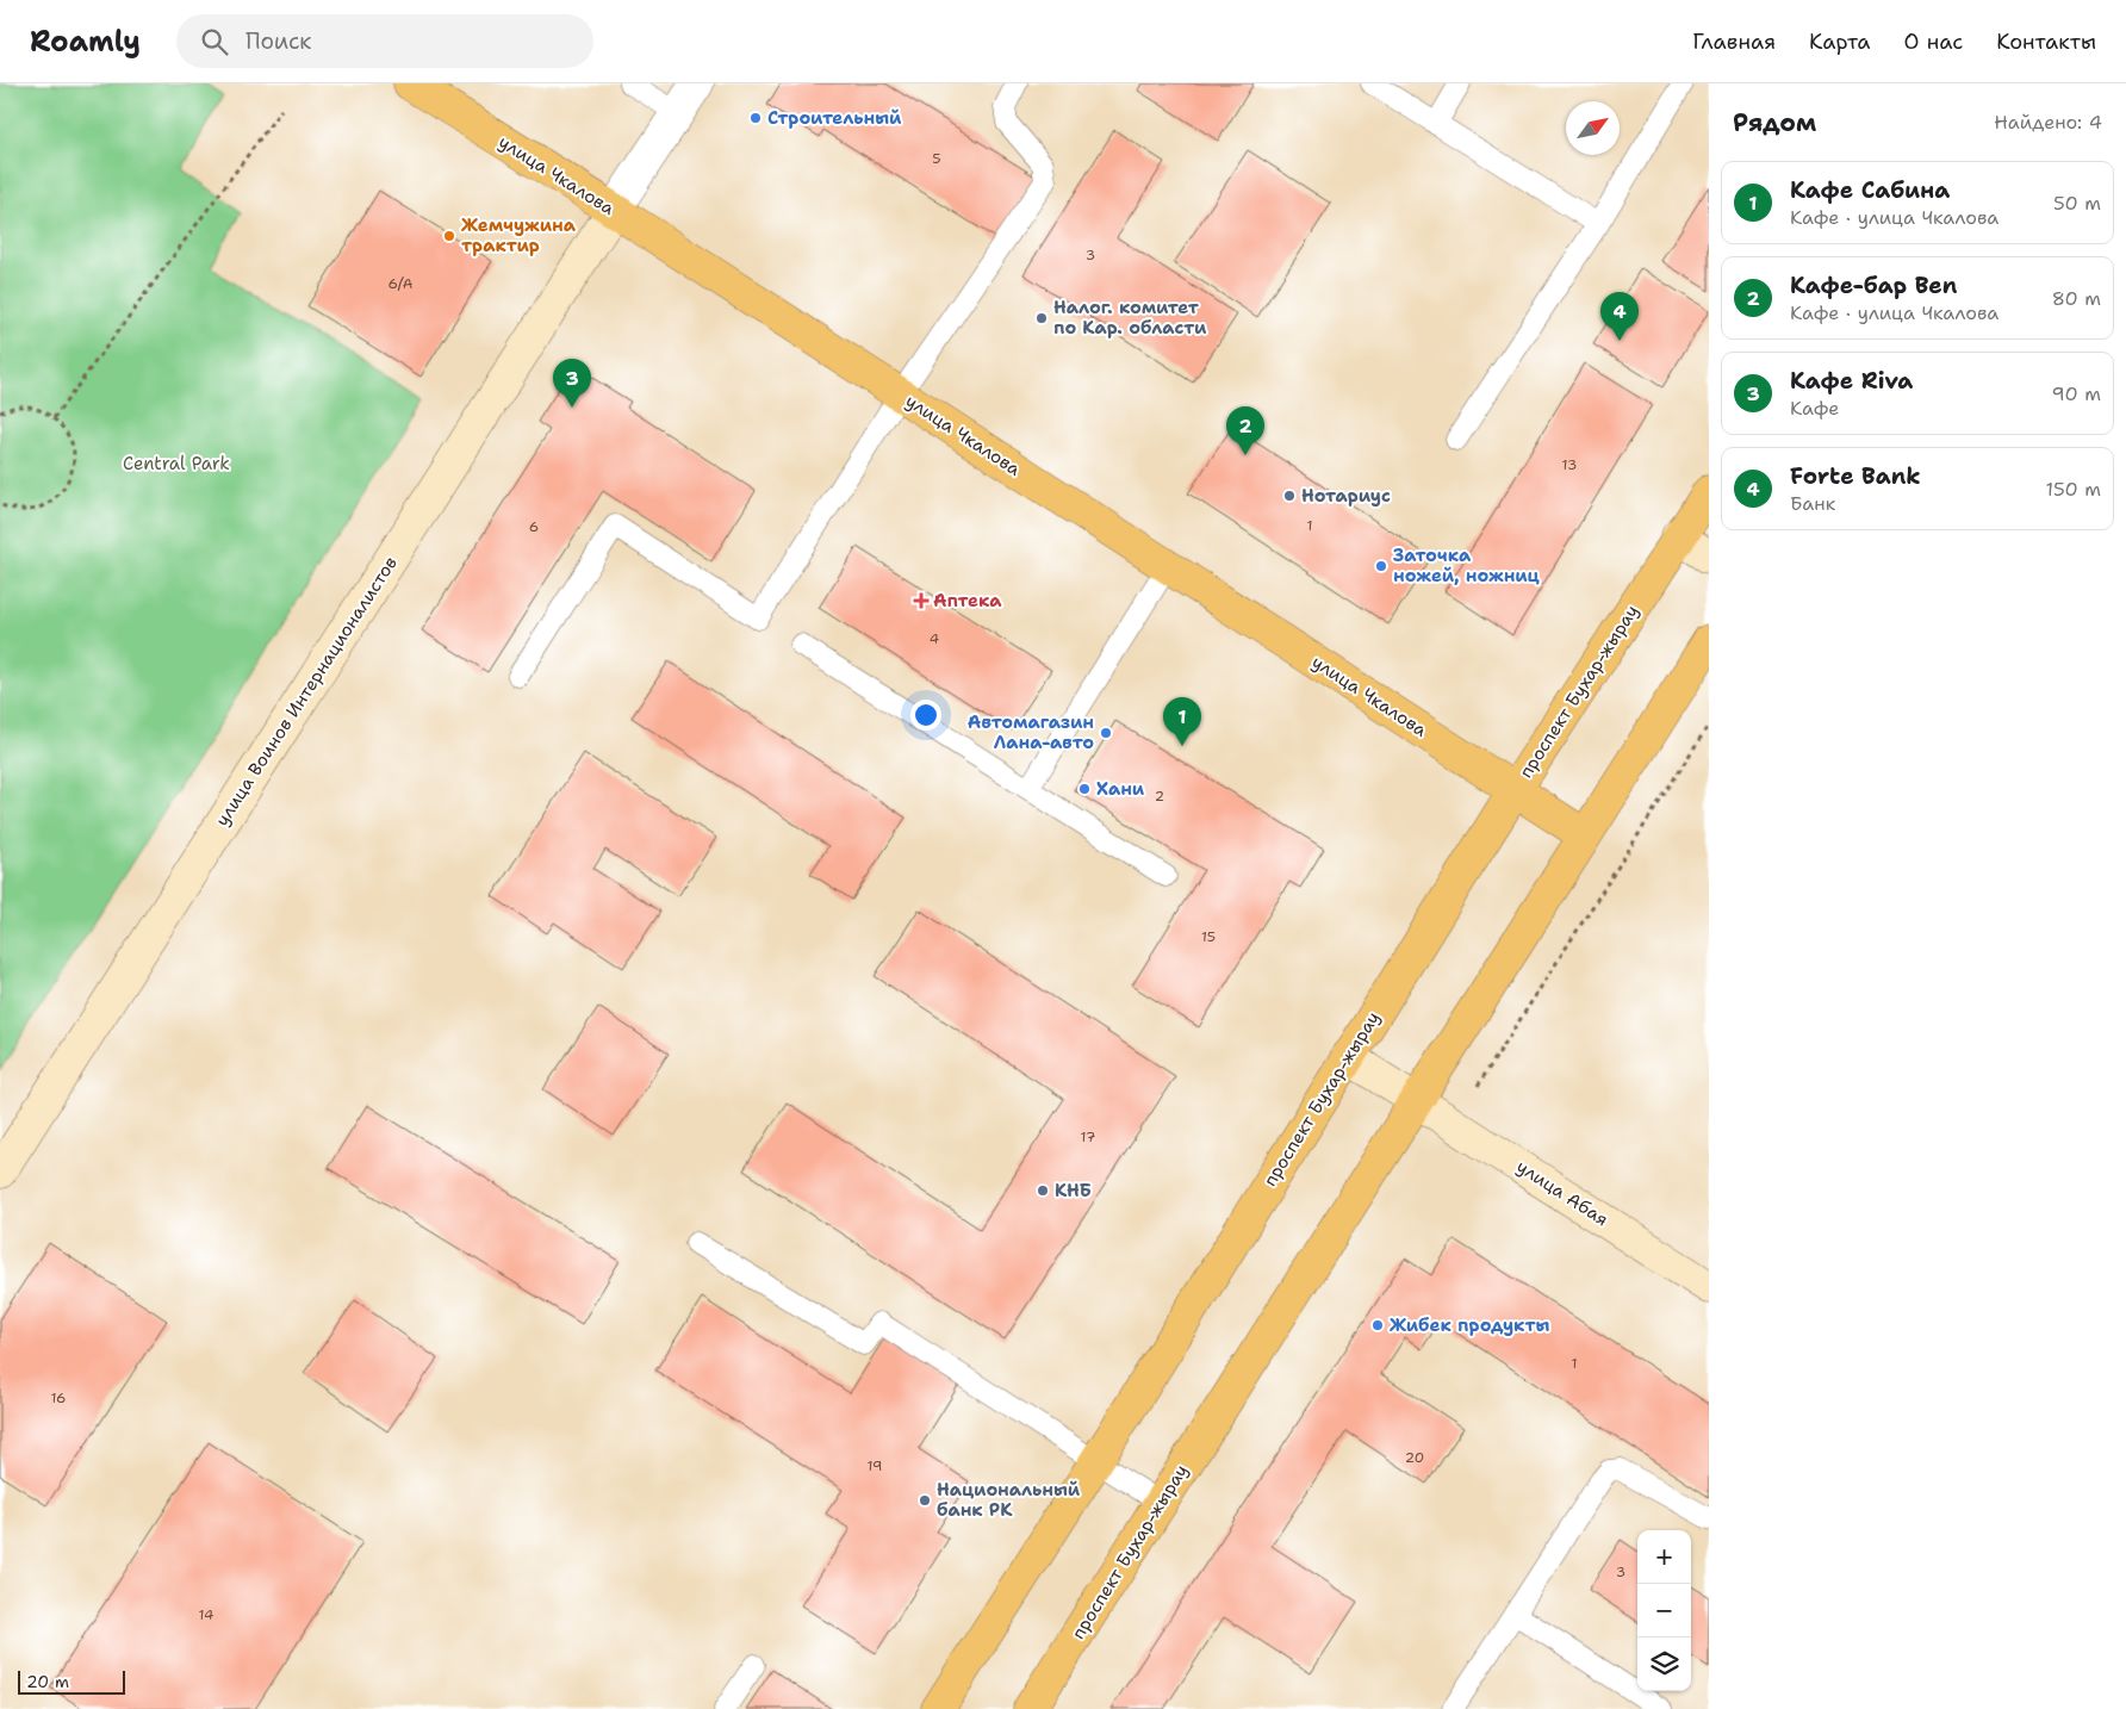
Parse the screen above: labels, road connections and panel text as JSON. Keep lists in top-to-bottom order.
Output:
{
  "streets": {
    "main road": [
      "улица Чкалова",
      "улица Воинов Интернационалистов",
      "проспект Бухар-жырау",
      "улица Абая"
    ]
  },
  "crossings": [
    ["улица Чкалова", "улица Воинов Интернационалистов"],
    ["улица Чкалова", "проспект Бухар-жырау"],
    ["проспект Бухар-жырау", "улица Абая"]
  ],
  "parks": ["Central Park"],
  "places": {
    "other": [
      "Строительный",
      "Жемчужина трактир",
      "Налог. комитет по Кар. области",
      "Нотариус",
      "Заточка ножей, ножниц",
      "Автомагазин Лана-авто",
      "Хани",
      "КНБ",
      "Жибек продукты",
      "Национальный банк РК"
    ],
    "health": ["Аптека"]
  },
  "house_numbers": [
    "5",
    "3",
    "6/А",
    "13",
    "1",
    "6",
    "4",
    "2",
    "15",
    "17",
    "1",
    "16",
    "20",
    "19",
    "3",
    "14"
  ],
  "scale_bar": "20 m",
  "north": "top right",
  "page": {
    "header": "Roamly",
    "search": "Поиск",
    "nav": [
      "Главная",
      "Карта",
      "О нас",
      "Контакты"
    ],
    "heading": ["Рядом", "Найдено: 4"],
    "list": [
      {
        "mark": "1",
        "name": "Кафе Сабина",
        "note": "Кафе · улица Чкалова",
        "value": "50 m"
      },
      {
        "mark": "2",
        "name": "Кафе-бар Ben",
        "note": "Кафе · улица Чкалова",
        "value": "80 m"
      },
      {
        "mark": "3",
        "name": "Кафе Riva",
        "note": "Кафе",
        "value": "90 m"
      },
      {
        "mark": "4",
        "name": "Forte Bank",
        "note": "Банк",
        "value": "150 m"
      }
    ],
    "pins": [
      "4",
      "3",
      "2",
      "1"
    ],
    "map_buttons": ["+", "−"],
    "scale": "20 m"
  }
}
